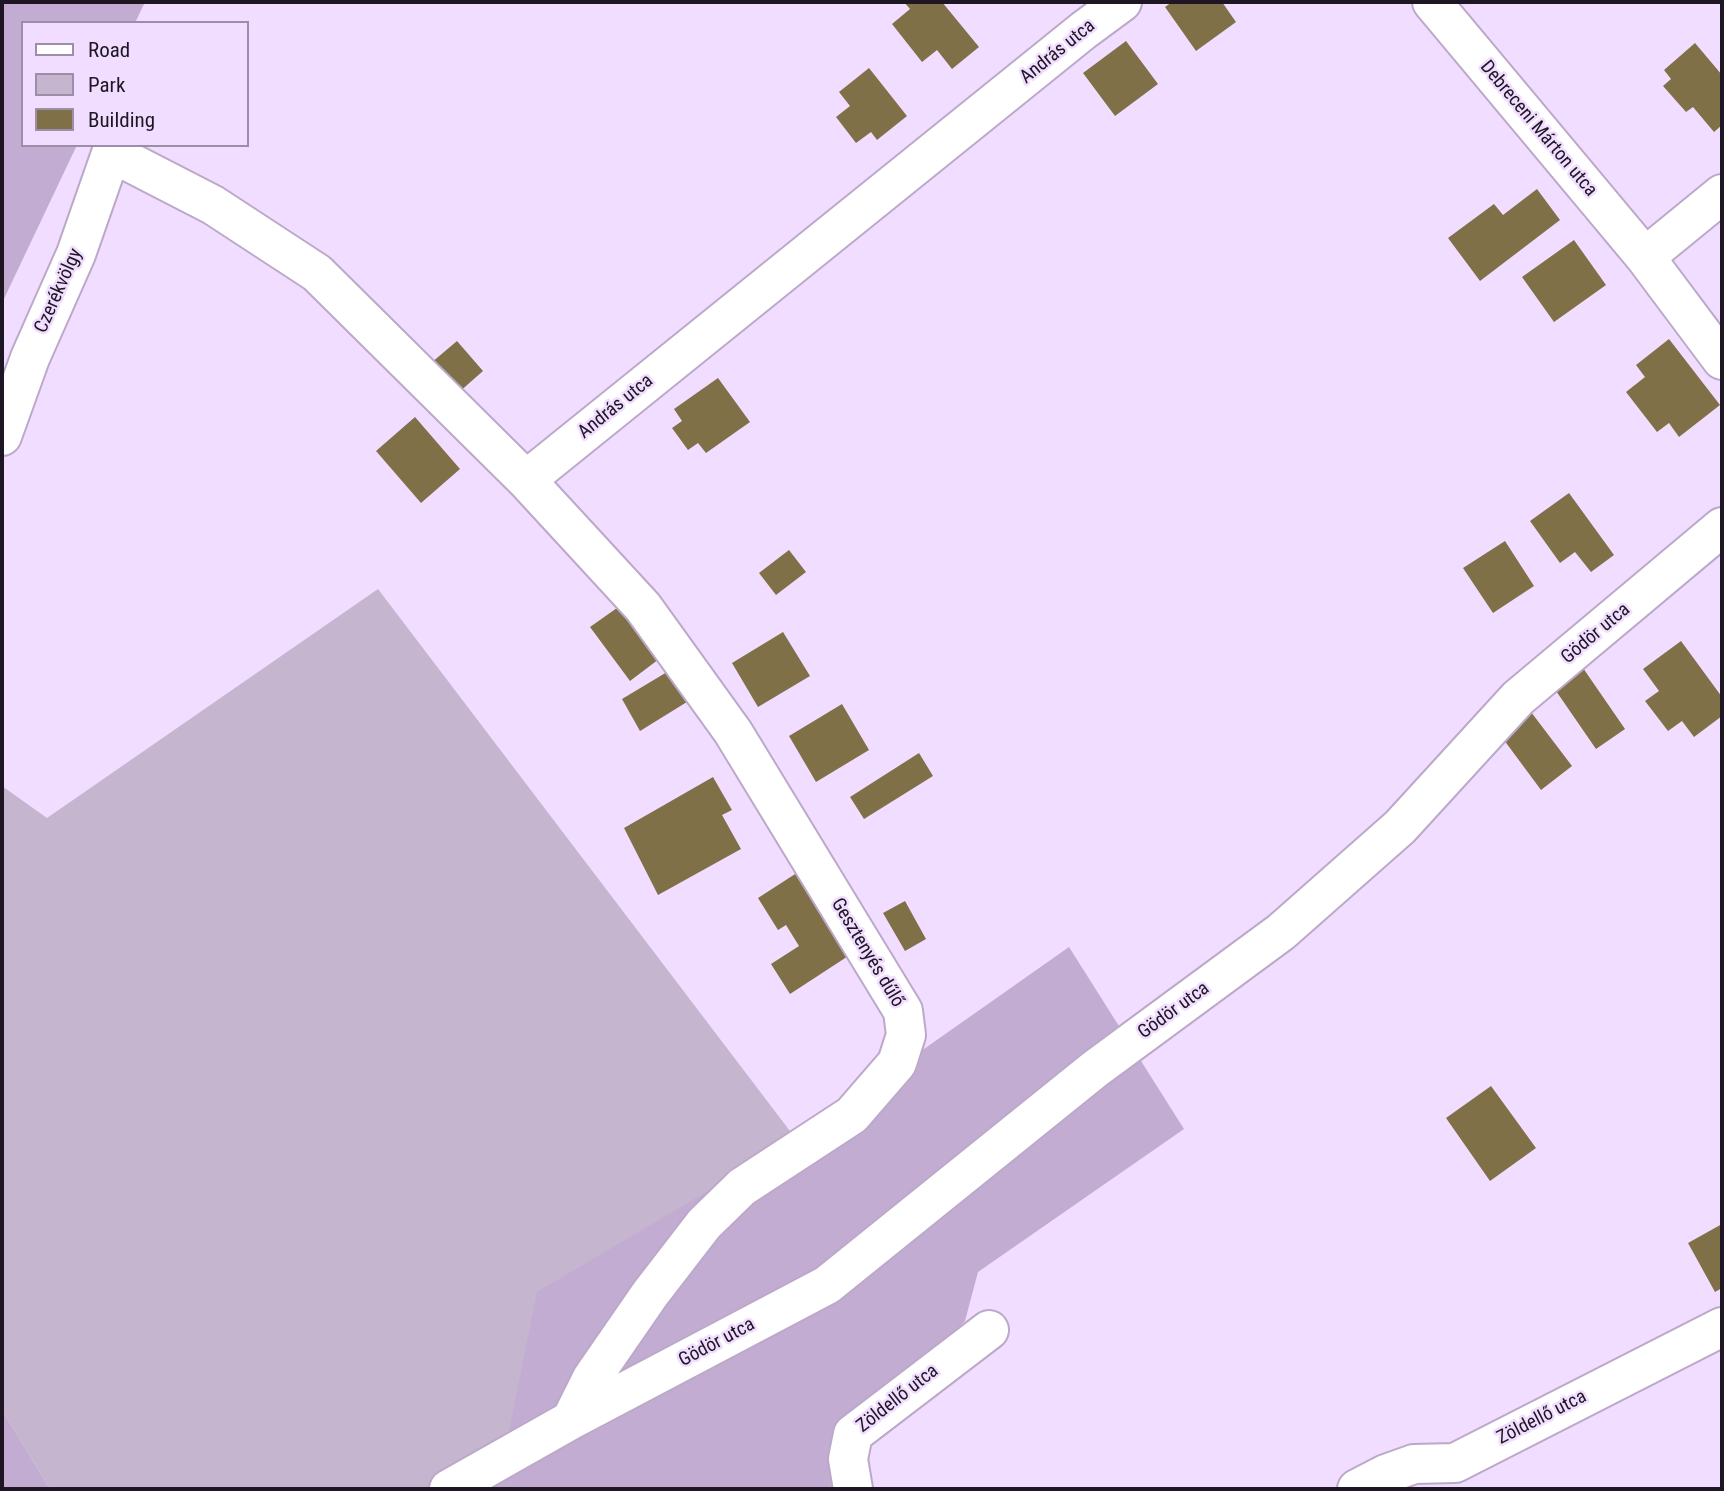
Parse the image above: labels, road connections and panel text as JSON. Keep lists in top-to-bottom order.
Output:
{
  "streets": {
    "street": [
      "András utca",
      "Debreceni Márton utca",
      "Czerékvölgy",
      "Gödör utca",
      "Gesztenyés dűlő",
      "Zöldellő utca"
    ]
  },
  "crossings": [
    ["András utca", "Gesztenyés dűlő"],
    ["Gödör utca", "Gesztenyés dűlő"]
  ],
  "legend": ["Road", "Park", "Building"]
}
